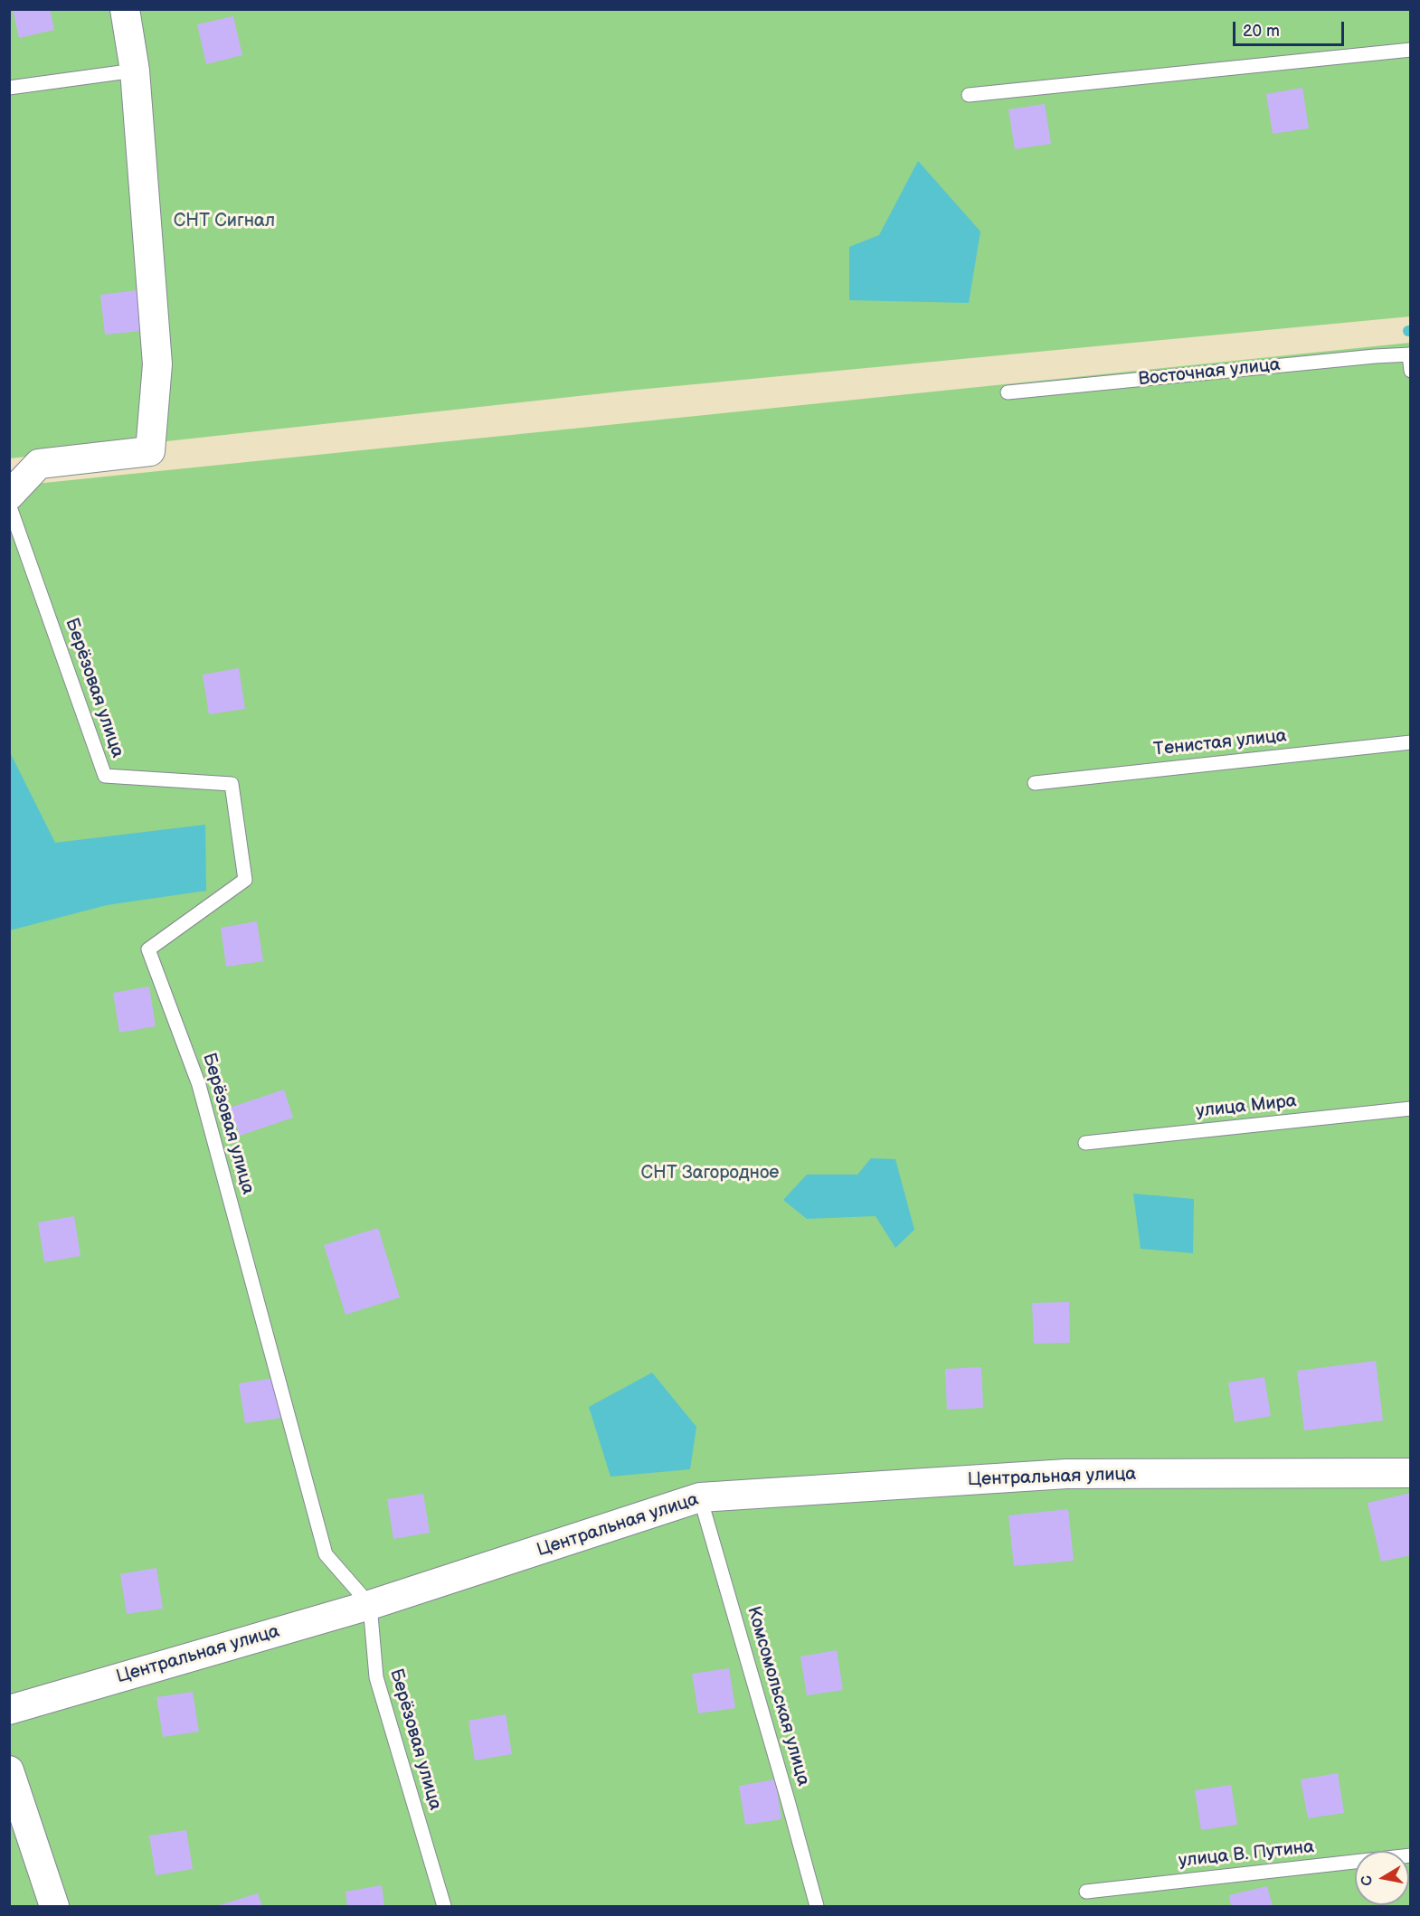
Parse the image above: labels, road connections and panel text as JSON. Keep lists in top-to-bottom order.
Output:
{
  "streets": {
    "street": ["Центральная улица"],
    "lane": [
      "Восточная улица",
      "Берёзовая улица",
      "Тенистая улица",
      "улица Мира",
      "Комсомольская улица",
      "улица В. Путина"
    ]
  },
  "crossings": [
    ["Берёзовая улица", "Центральная улица"],
    ["Центральная улица", "Комсомольская улица"]
  ],
  "parks": ["СНТ Сигнал", "СНТ Загородное"],
  "scale_bar": "20 m",
  "north": "left"
}
